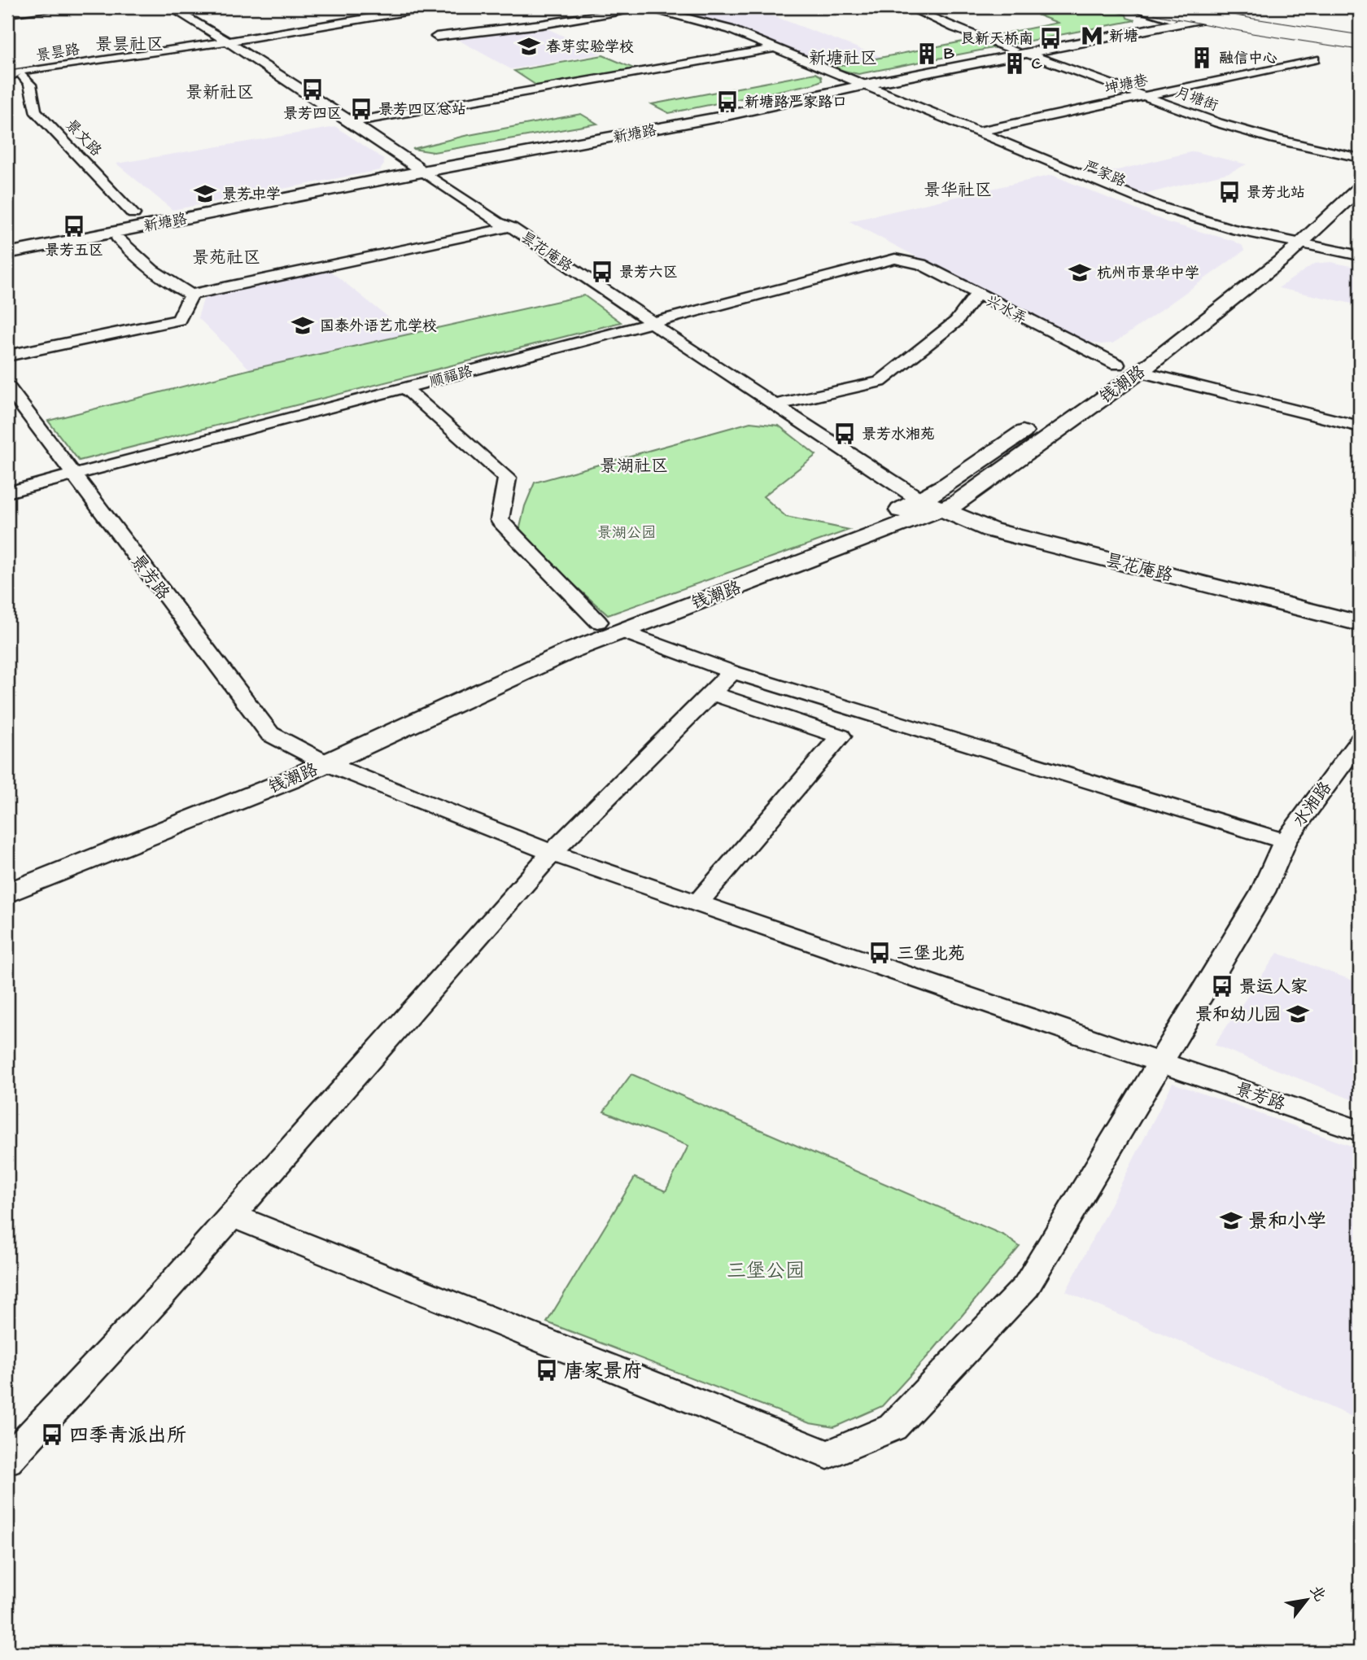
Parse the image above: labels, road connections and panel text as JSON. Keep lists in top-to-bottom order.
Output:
{
  "streets": {
    "main road": ["新塘路", "昙花庵路", "钱潮路"],
    "street": [
      "景昙路",
      "坤塘巷",
      "月塘街",
      "景文路",
      "严家路",
      "兴水弄",
      "顺福路",
      "景芳路",
      "水湘路"
    ]
  },
  "crossings": [
    ["景昙路", "景文路"],
    ["景昙路", "昙花庵路"],
    ["坤塘巷", "月塘街"],
    ["坤塘巷", "严家路"],
    ["月塘街", "新塘路"],
    ["新塘路", "严家路"],
    ["新塘路", "昙花庵路"],
    ["严家路", "钱潮路"],
    ["昙花庵路", "顺福路"],
    ["昙花庵路", "钱潮路"],
    ["兴水弄", "顺福路"],
    ["兴水弄", "钱潮路"],
    ["顺福路", "景芳路"],
    ["钱潮路", "景芳路"],
    ["景芳路", "水湘路"]
  ],
  "districts": [
    "景昙社区",
    "新塘社区",
    "景新社区",
    "景华社区",
    "景苑社区",
    "景湖社区"
  ],
  "parks": ["景湖公园", "三堡公园"],
  "places": {
    "metro station": ["新塘"],
    "bus stop": [
      "艮新天桥南",
      "景芳四区",
      "新塘路严家路口",
      "景芳四区总站",
      "景芳北站",
      "景芳五区",
      "景芳六区",
      "景芳水湘苑",
      "三堡北苑",
      "景运人家",
      "唐家景府",
      "四季青派出所"
    ],
    "school or university": [
      "春芽实验学校",
      "景芳中学",
      "杭州市景华中学",
      "国泰外语艺术学校",
      "景和幼儿园",
      "景和小学"
    ],
    "building": ["B", "融信中心", "C"]
  },
  "north": "top right"
}
